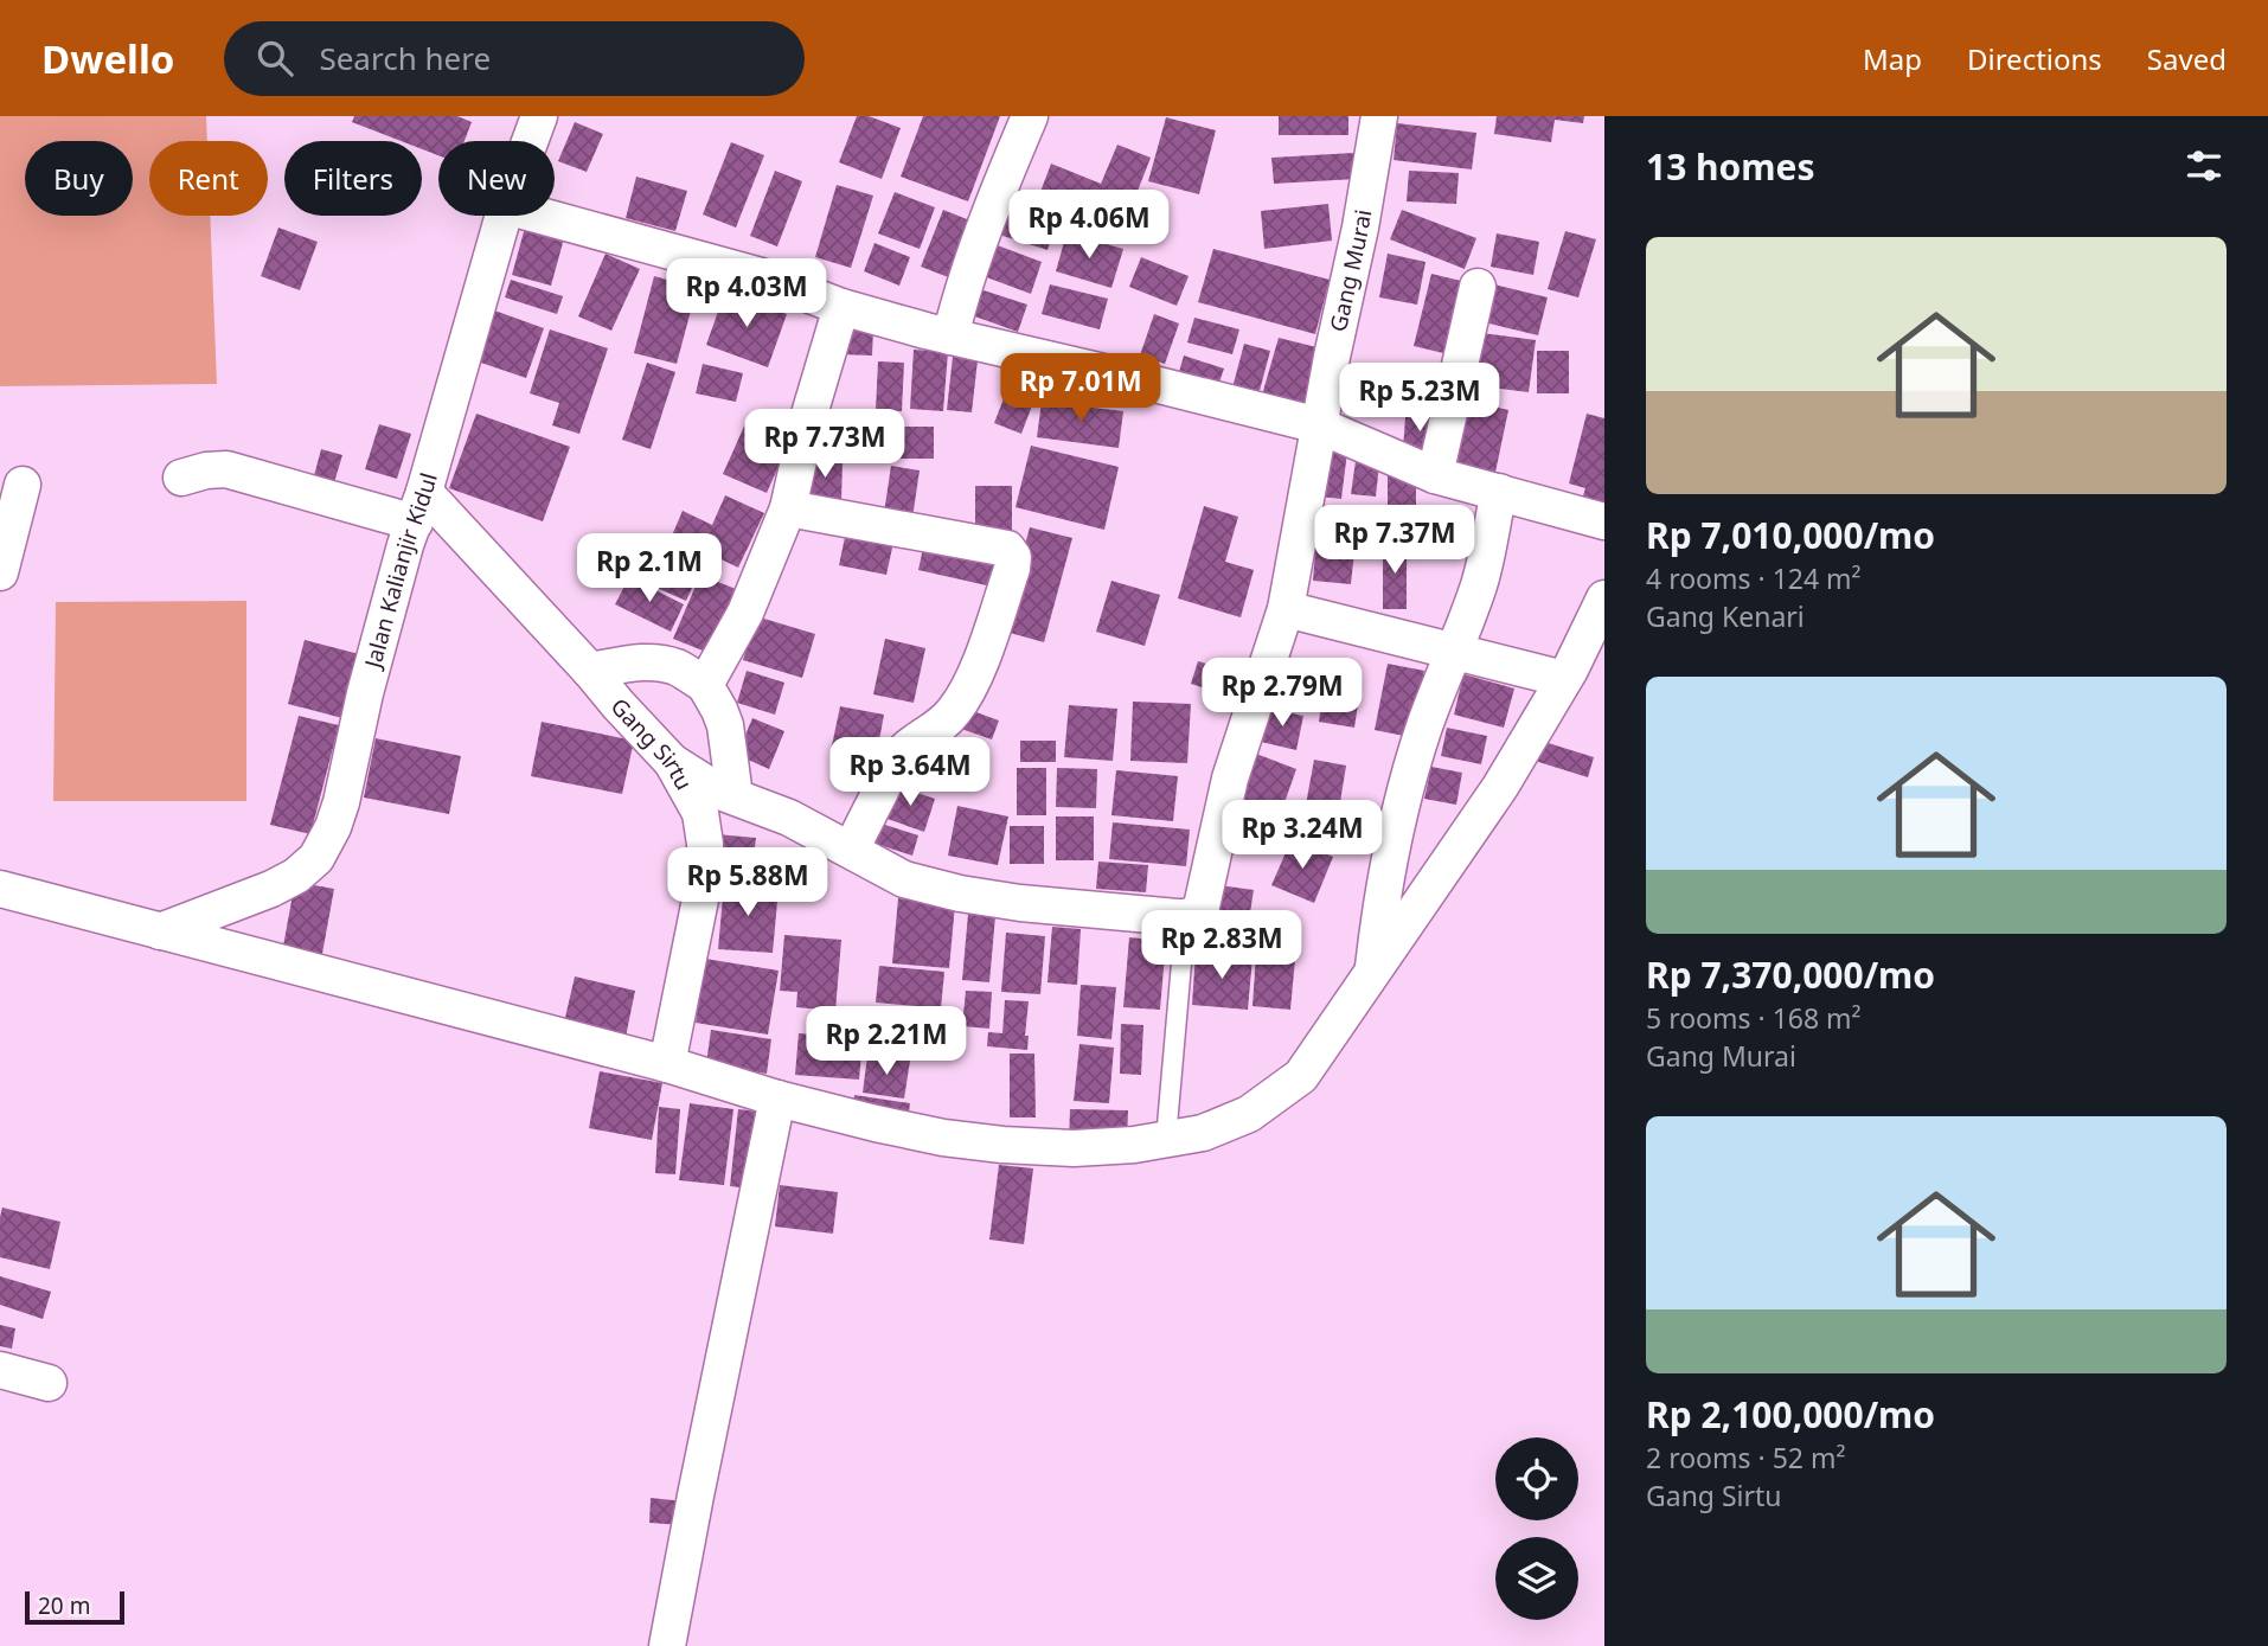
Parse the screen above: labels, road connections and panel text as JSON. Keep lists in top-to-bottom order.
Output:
{
  "streets": {
    "street": ["Gang Murai", "Jalan Kalianjir Kidul", "Gang Sirtu"]
  },
  "crossings": [
    ["Jalan Kalianjir Kidul", "Gang Sirtu"]
  ],
  "scale_bar": "20 m",
  "page": {
    "header": "Dwello",
    "search": "Search here",
    "nav": ["Map", "Directions", "Saved"],
    "heading": "13 homes",
    "chip": [
      "Buy",
      "Rent",
      "Filters",
      "New"
    ],
    "price": [
      "Rp 4.06M",
      "Rp 4.03M",
      "Rp 7.01M",
      "Rp 5.23M",
      "Rp 7.73M",
      "Rp 7.37M",
      "Rp 2.1M",
      "Rp 2.79M",
      "Rp 3.64M",
      "Rp 3.24M",
      "Rp 5.88M",
      "Rp 2.83M",
      "Rp 2.21M"
    ],
    "list": [
      {
        "name": "Rp 7,010,000/mo",
        "note": "4 rooms · 124 m² · Gang Kenari"
      },
      {
        "name": "Rp 7,370,000/mo",
        "note": "5 rooms · 168 m² · Gang Murai"
      },
      {
        "name": "Rp 2,100,000/mo",
        "note": "2 rooms · 52 m² · Gang Sirtu"
      }
    ],
    "scale": "20 m"
  }
}
